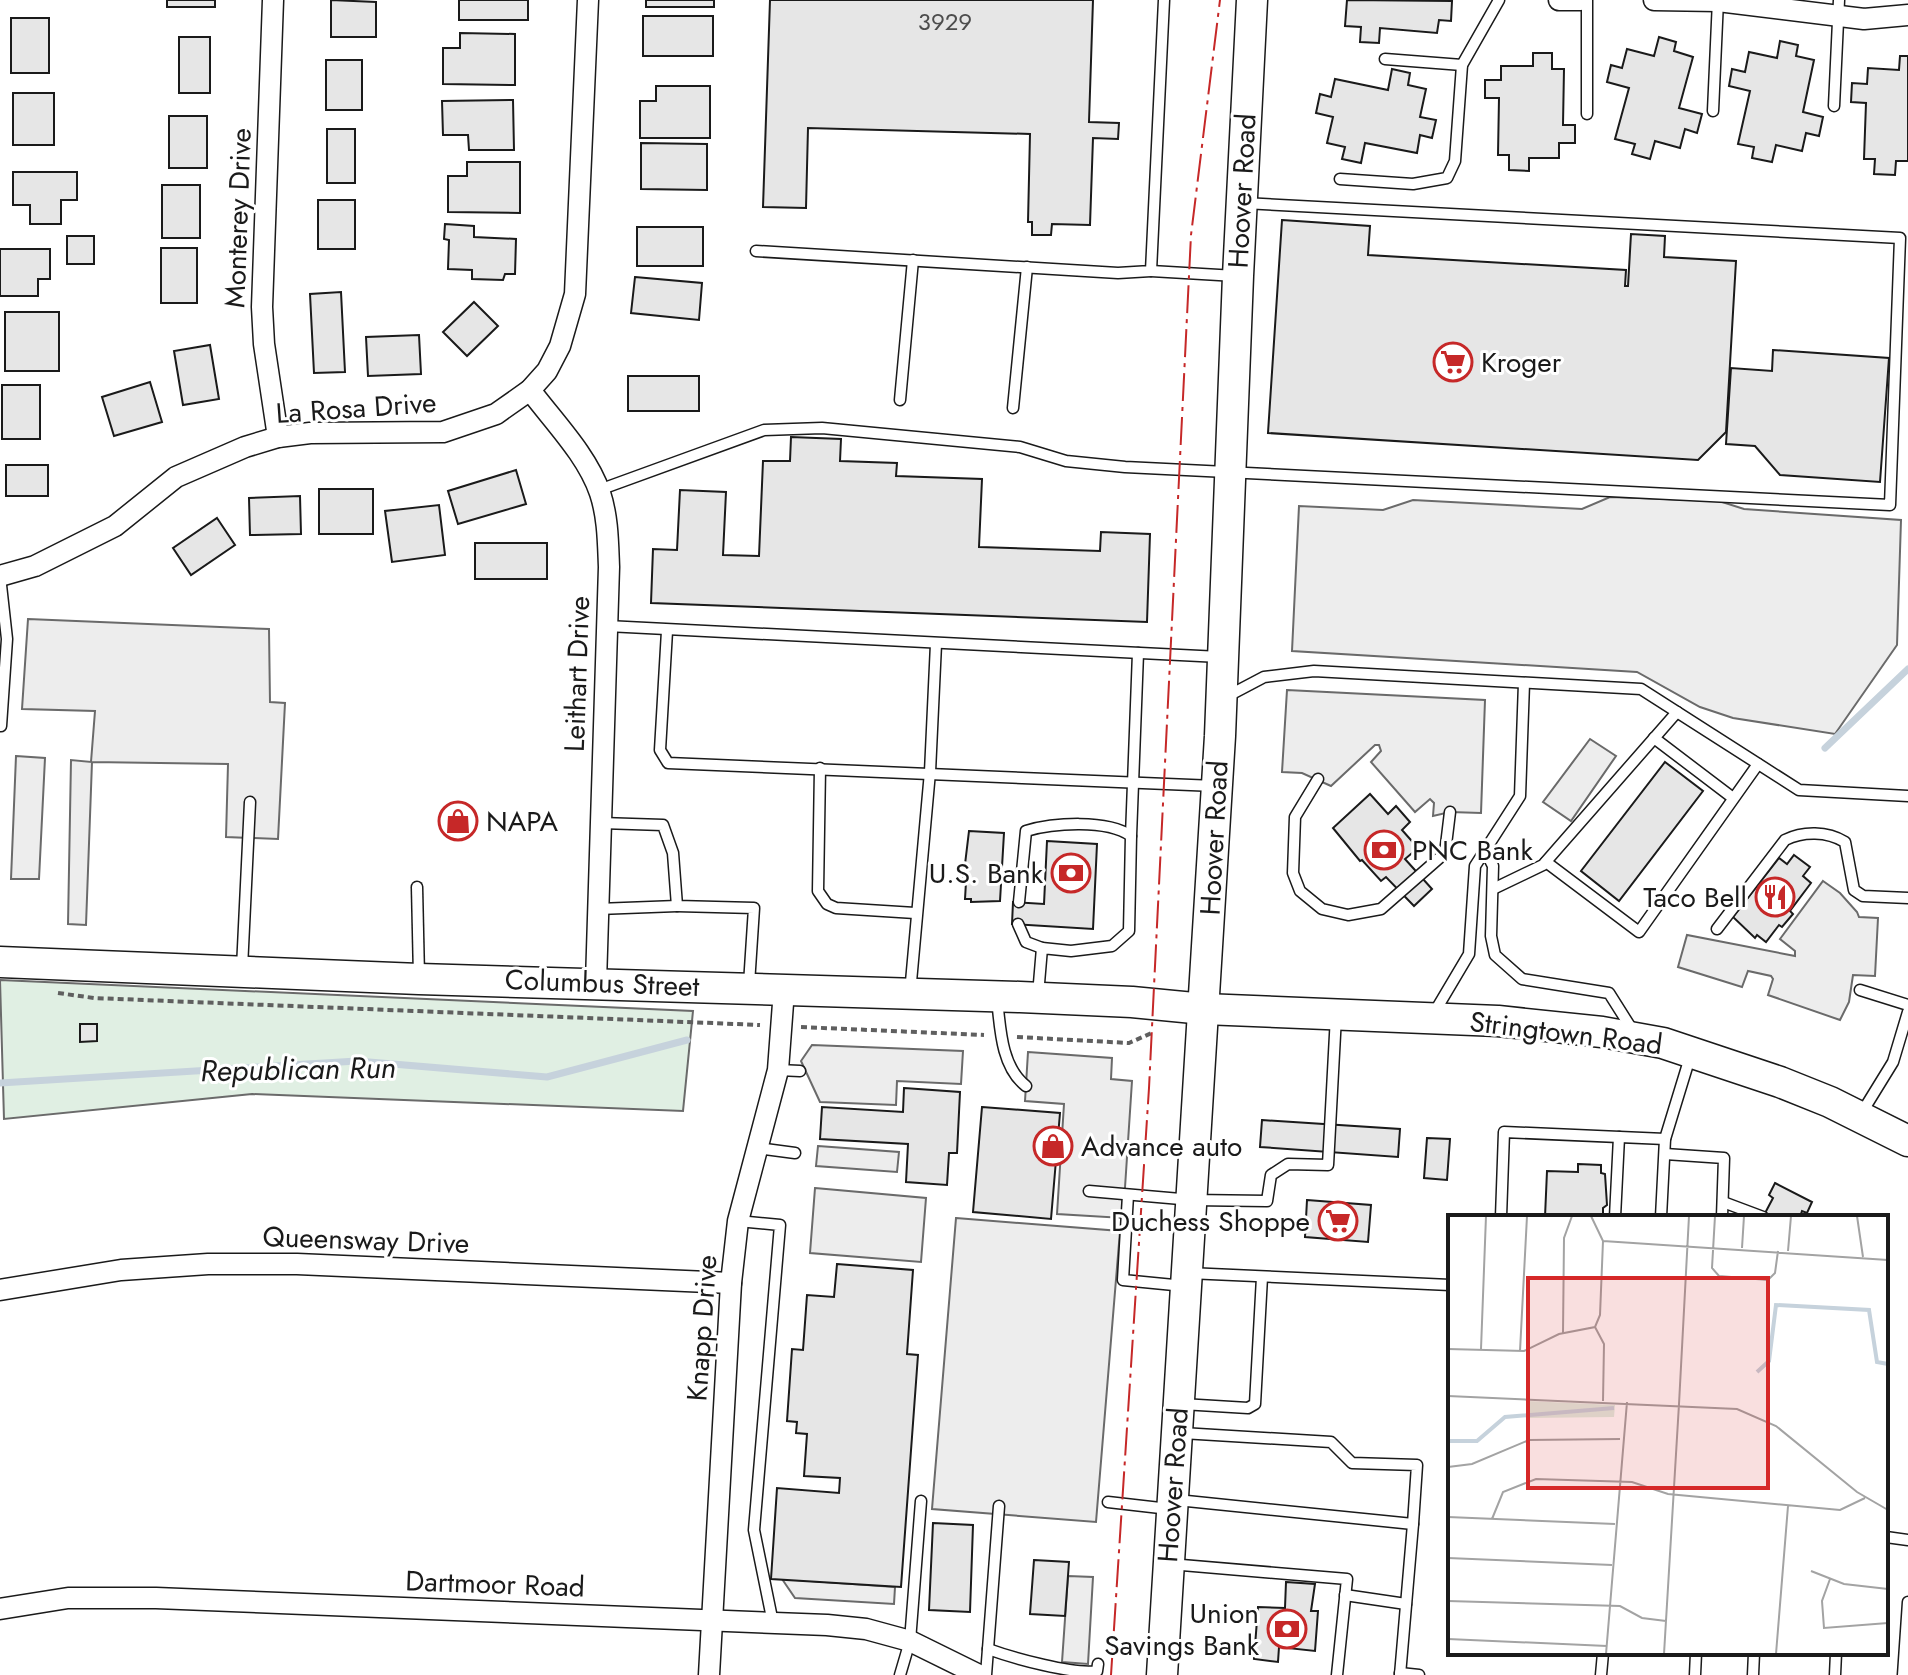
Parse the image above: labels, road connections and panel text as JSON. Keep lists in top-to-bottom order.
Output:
{
  "streets": {
    "main road": ["Hoover Road", "Columbus Street", "Stringtown Road"],
    "street": [
      "Monterey Drive",
      "La Rosa Drive",
      "Leithart Drive",
      "Queensway Drive",
      "Knapp Drive",
      "Dartmoor Road"
    ]
  },
  "crossings": [
    ["Hoover Road", "Columbus Street"],
    ["Hoover Road", "Stringtown Road"],
    ["Monterey Drive", "La Rosa Drive"],
    ["La Rosa Drive", "Leithart Drive"],
    ["Leithart Drive", "Columbus Street"],
    ["Columbus Street", "Stringtown Road"],
    ["Columbus Street", "Knapp Drive"],
    ["Queensway Drive", "Knapp Drive"],
    ["Knapp Drive", "Dartmoor Road"]
  ],
  "water": ["Republican Run"],
  "places": {
    "supermarket": ["Kroger", "Duchess Shoppe"],
    "shop": ["NAPA", "Advance auto"],
    "bank": ["PNC Bank", "U.S. Bank", "Union Savings Bank"],
    "restaurant": ["Taco Bell"]
  },
  "house_numbers": ["3929"]
}
